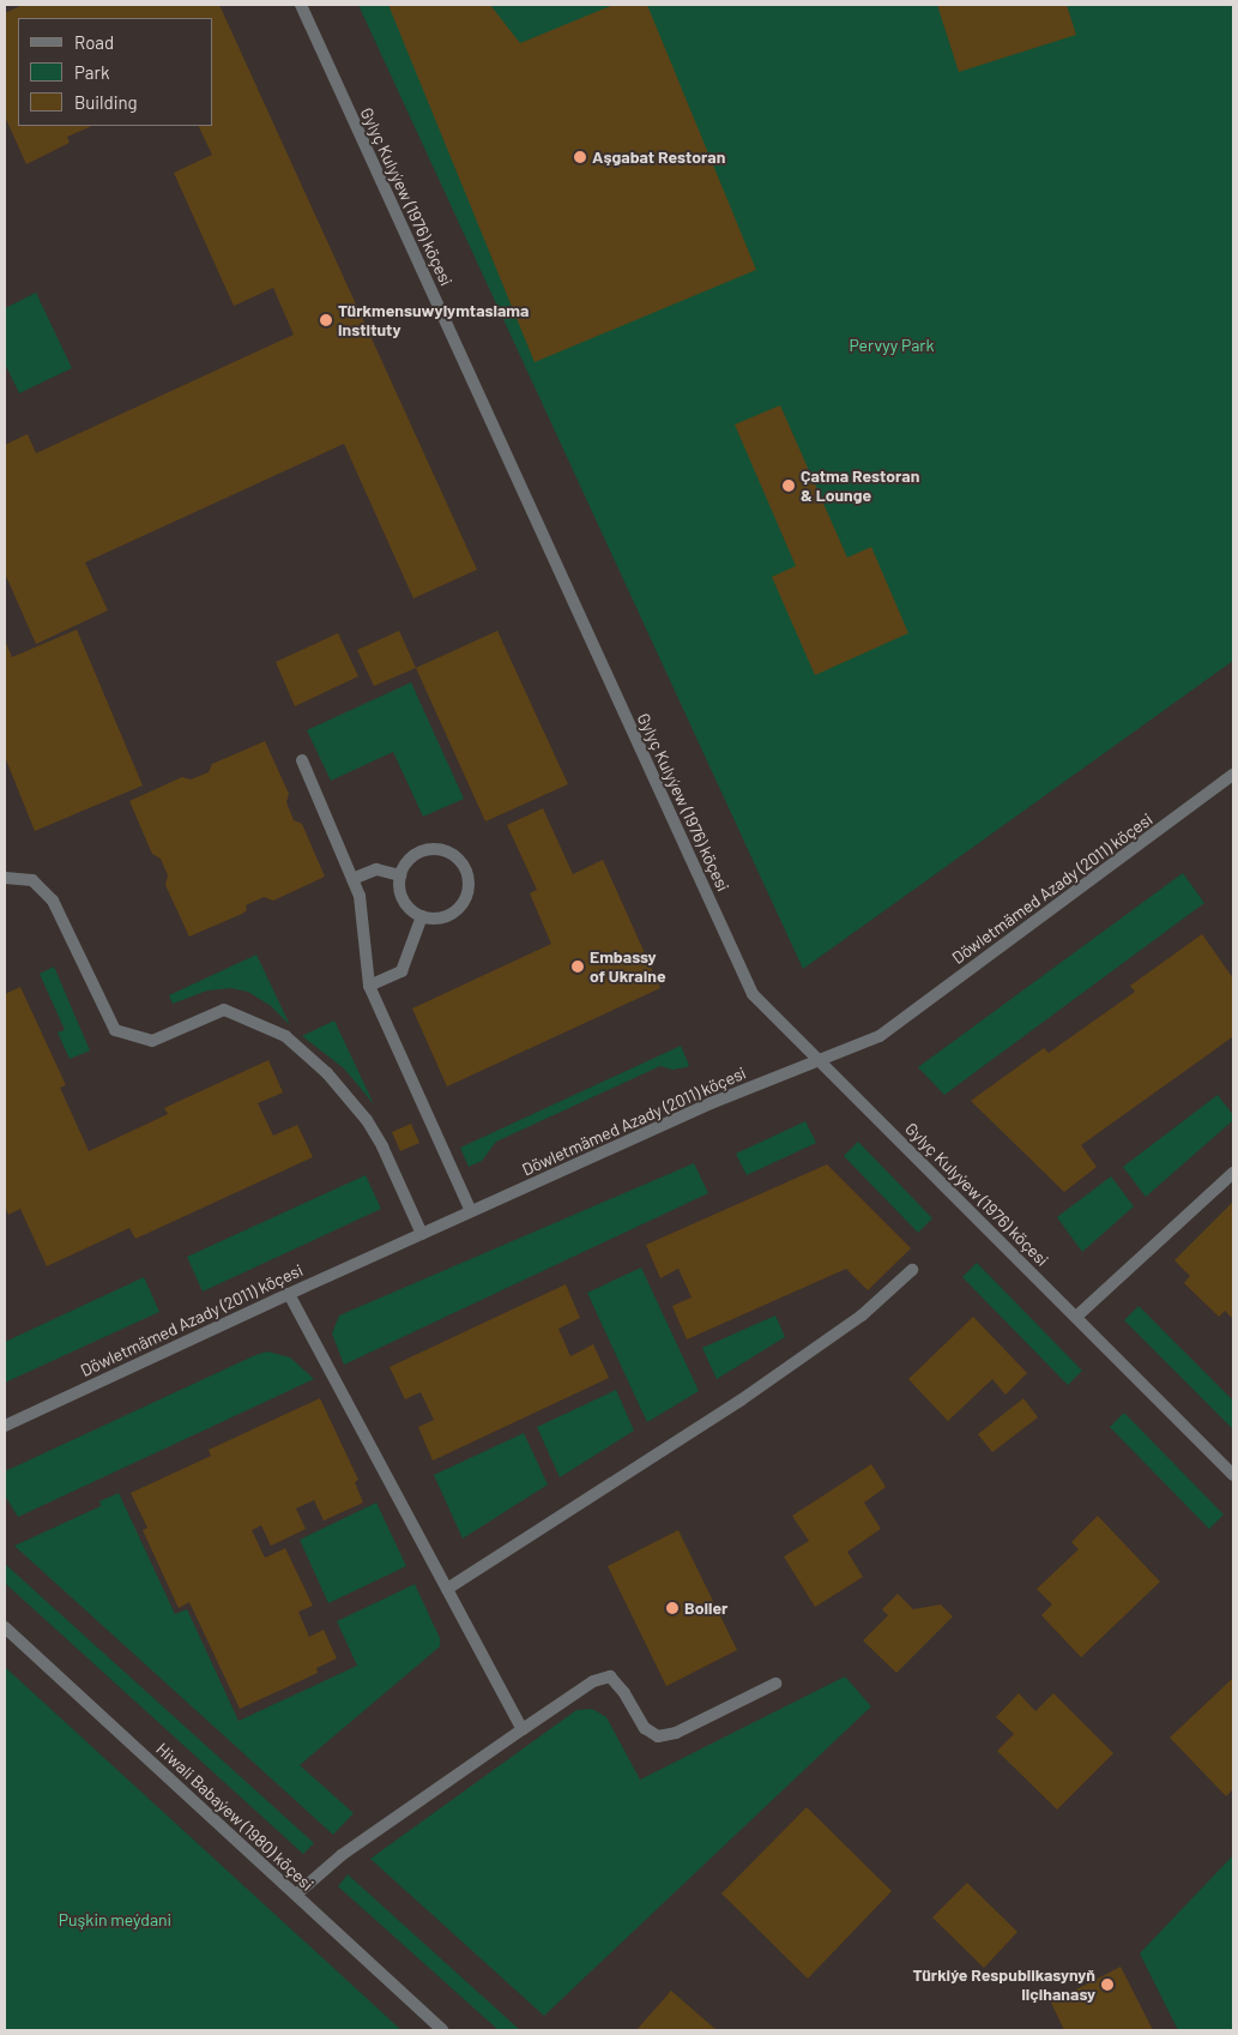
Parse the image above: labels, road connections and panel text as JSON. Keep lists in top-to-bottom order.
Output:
{
  "streets": {
    "street": ["Gylyç Kulyýew (1976) köçesi", "Döwletmämed Azady (2011) köçesi", "Hiwali Babaýew (1980) köçesi"]
  },
  "crossings": [
    ["Gylyç Kulyýew (1976) köçesi", "Döwletmämed Azady (2011) köçesi"]
  ],
  "parks": ["Pervyy Park", "Puşkin meýdani"],
  "places": [
    "Aşgabat Restoran",
    "Türkmensuwylymtaslama instituty",
    "Çatma Restoran & Lounge",
    "Embassy of Ukraine",
    "Boiler",
    "Türkiýe Respublikasynyň Ilçihanasy"
  ],
  "legend": ["Road", "Park", "Building"]
}
